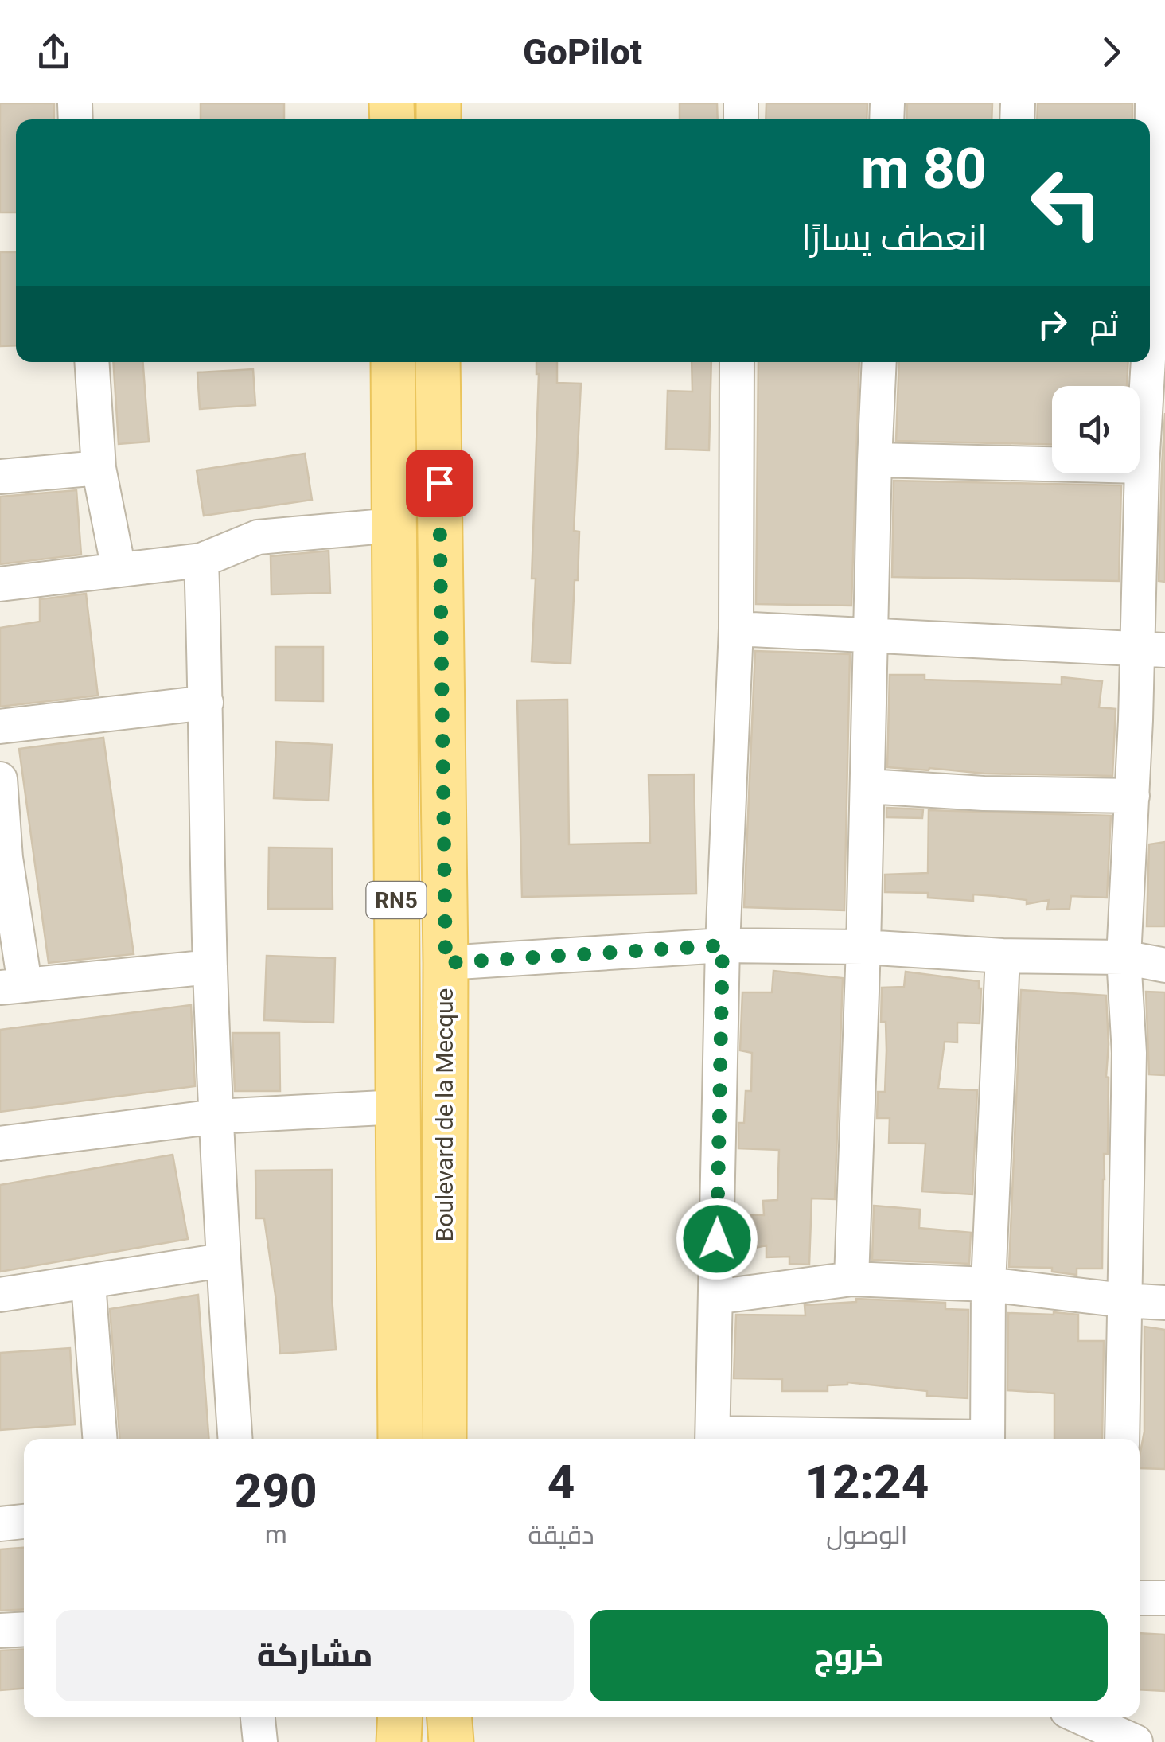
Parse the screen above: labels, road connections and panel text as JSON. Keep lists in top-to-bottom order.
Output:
{
  "streets": {
    "main road": ["RN5", "Boulevard de la Mecque"]
  },
  "page": {
    "header": "GoPilot",
    "turn": ["80 m", "انعطف يسارًا"],
    "then": "ثم",
    "eta": [
      "12:24",
      "الوصول",
      "4",
      "دقيقة",
      "290",
      "m"
    ],
    "buttons": ["خروج", "مشاركة"]
  }
}
